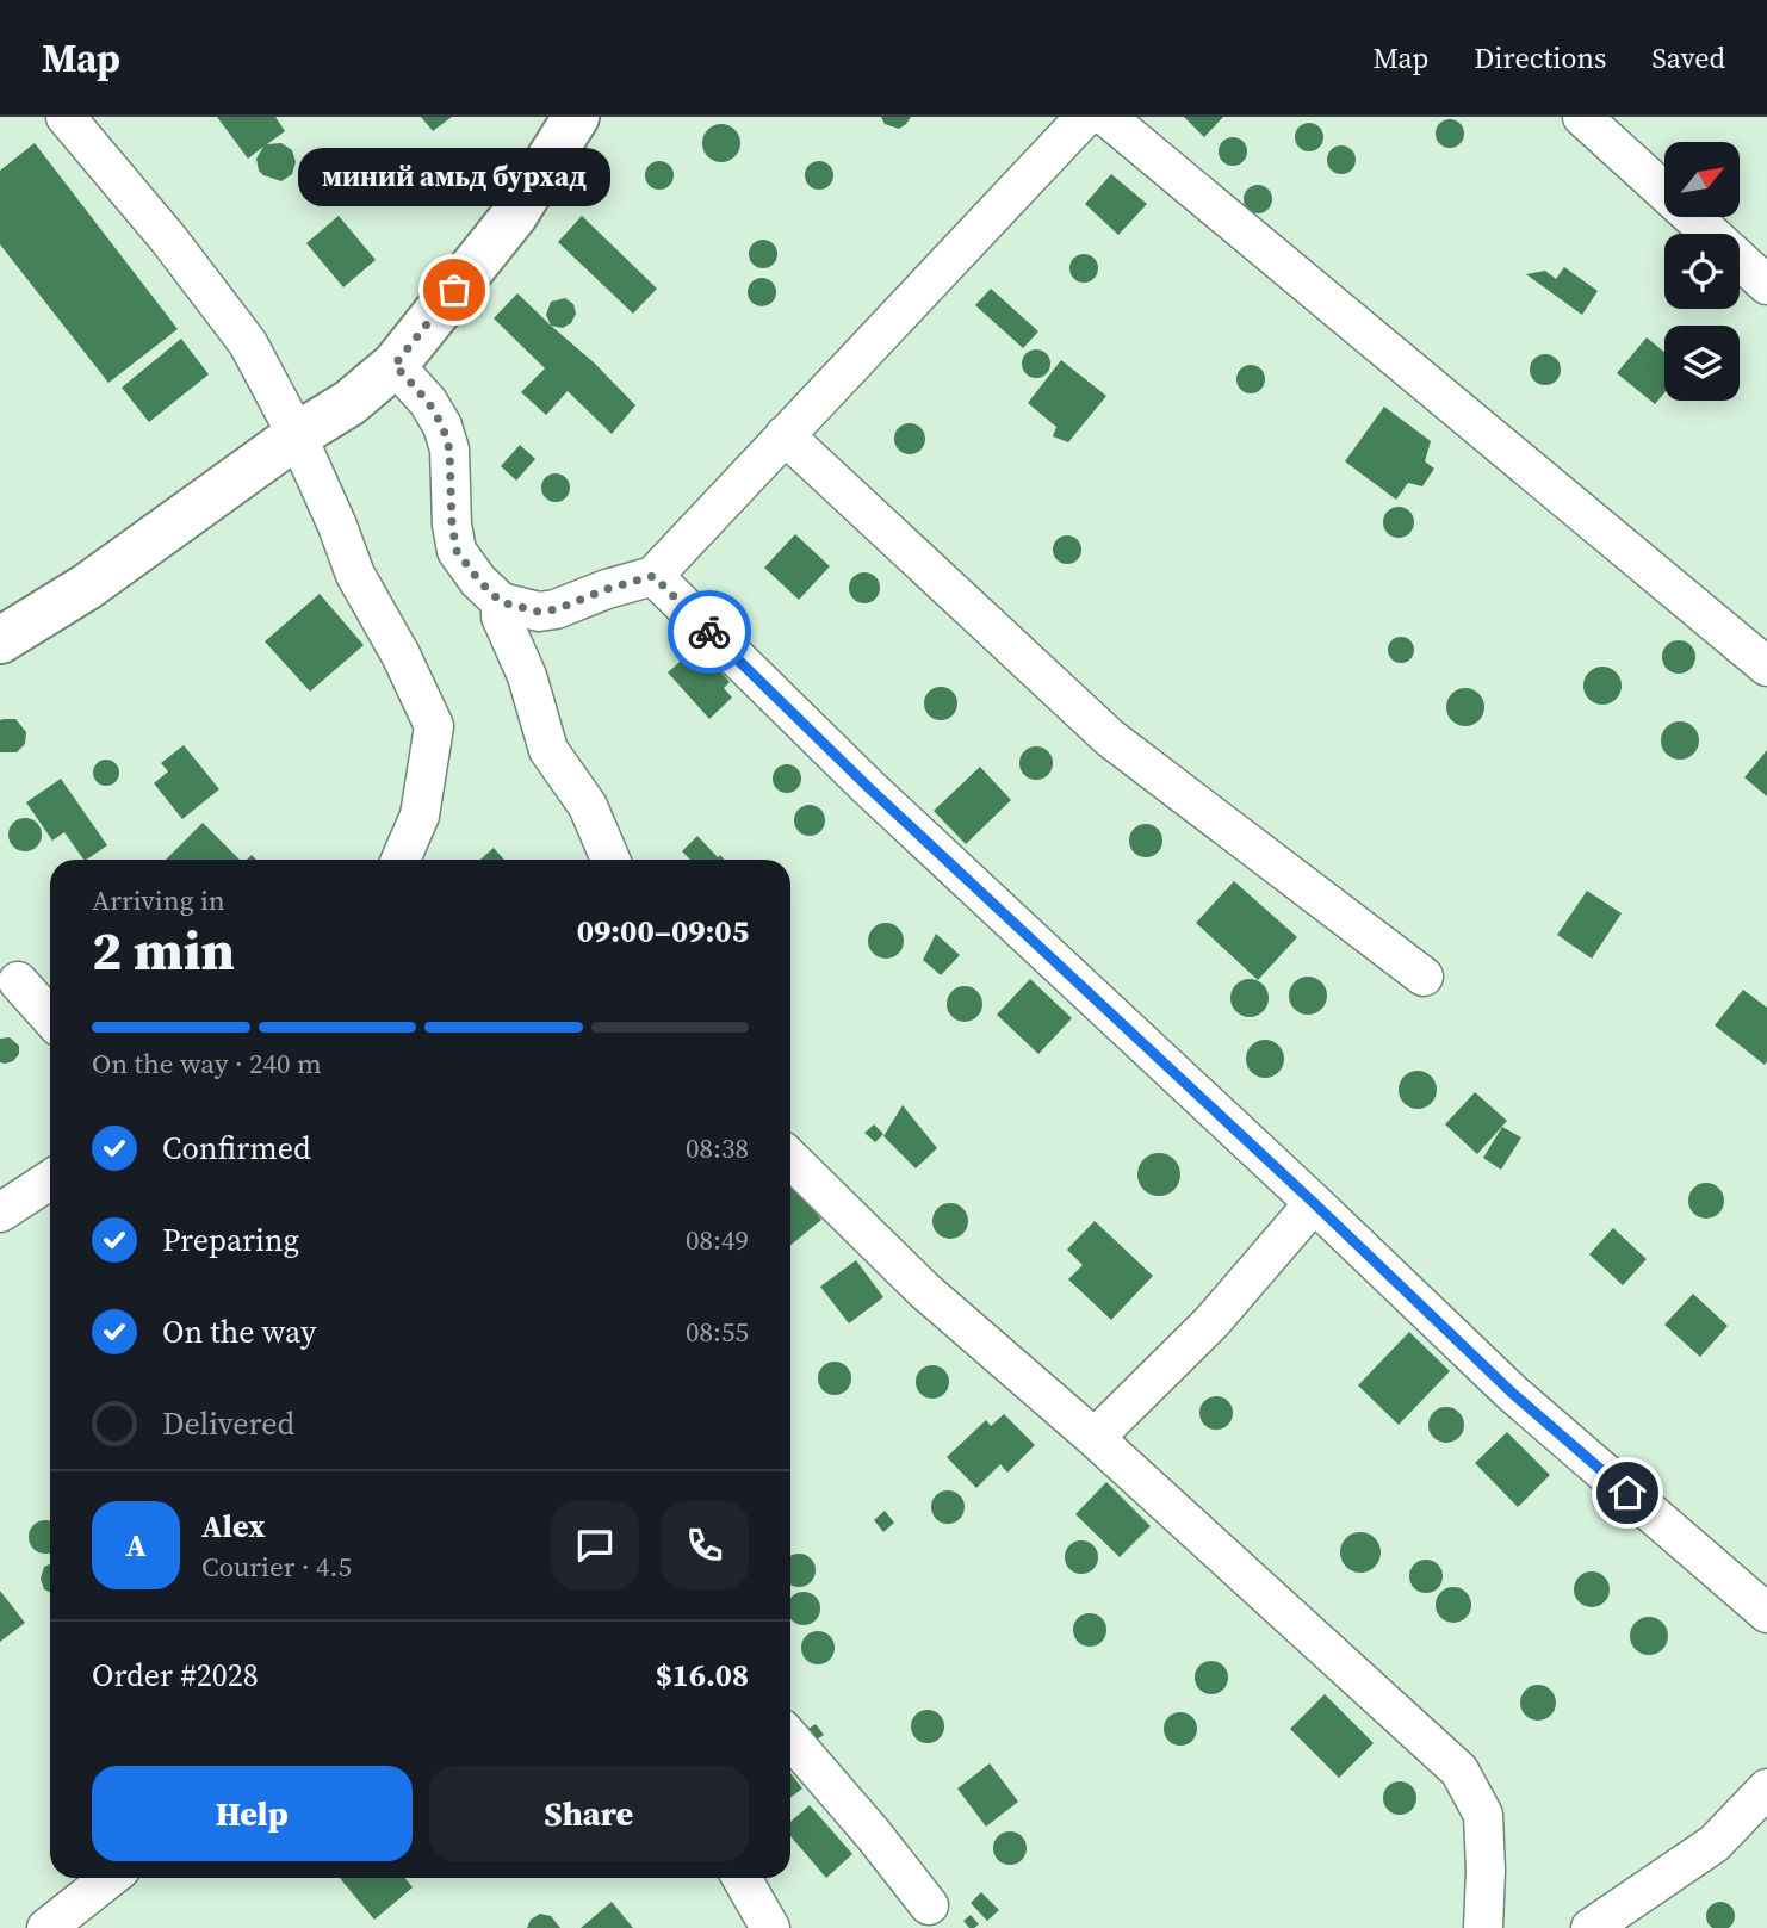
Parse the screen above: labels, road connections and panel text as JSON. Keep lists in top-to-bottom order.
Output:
{
  "places": ["миний амьд бурхад"],
  "north": "top right",
  "page": {
    "header": "Map",
    "nav": ["Map", "Directions", "Saved"],
    "bubble": "миний амьд бурхад",
    "heading": ["2 min", "Arriving in", "09:00–09:05"],
    "panel": [
      "Alex",
      "Courier · 4.5",
      "Order #2028",
      "$16.08"
    ],
    "bar": "On the way · 240 m",
    "list": [
      ["Confirmed", "08:38"],
      ["Preparing", "08:49"],
      ["On the way", "08:55"],
      "Delivered"
    ],
    "round": "A",
    "buttons": ["Help", "Share"]
  }
}
